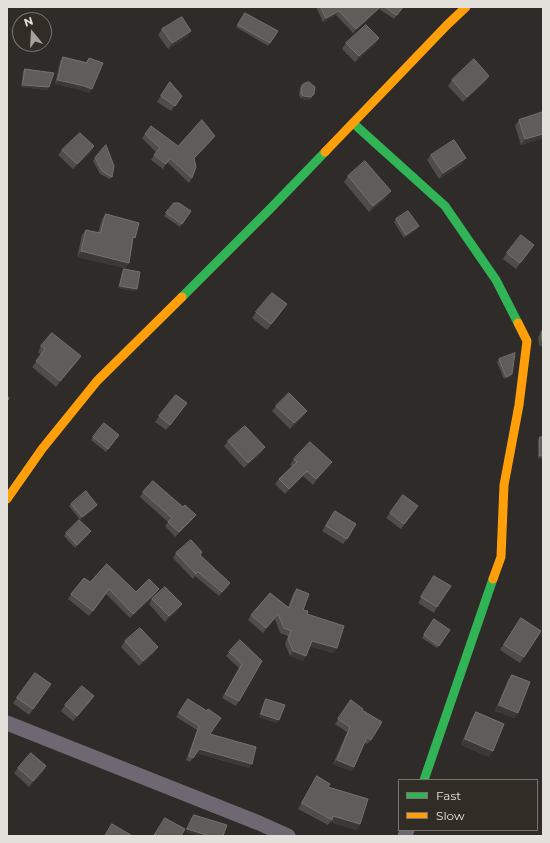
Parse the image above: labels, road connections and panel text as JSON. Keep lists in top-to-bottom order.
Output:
{
  "legend": ["Fast", "Slow"],
  "north": "top"
}
